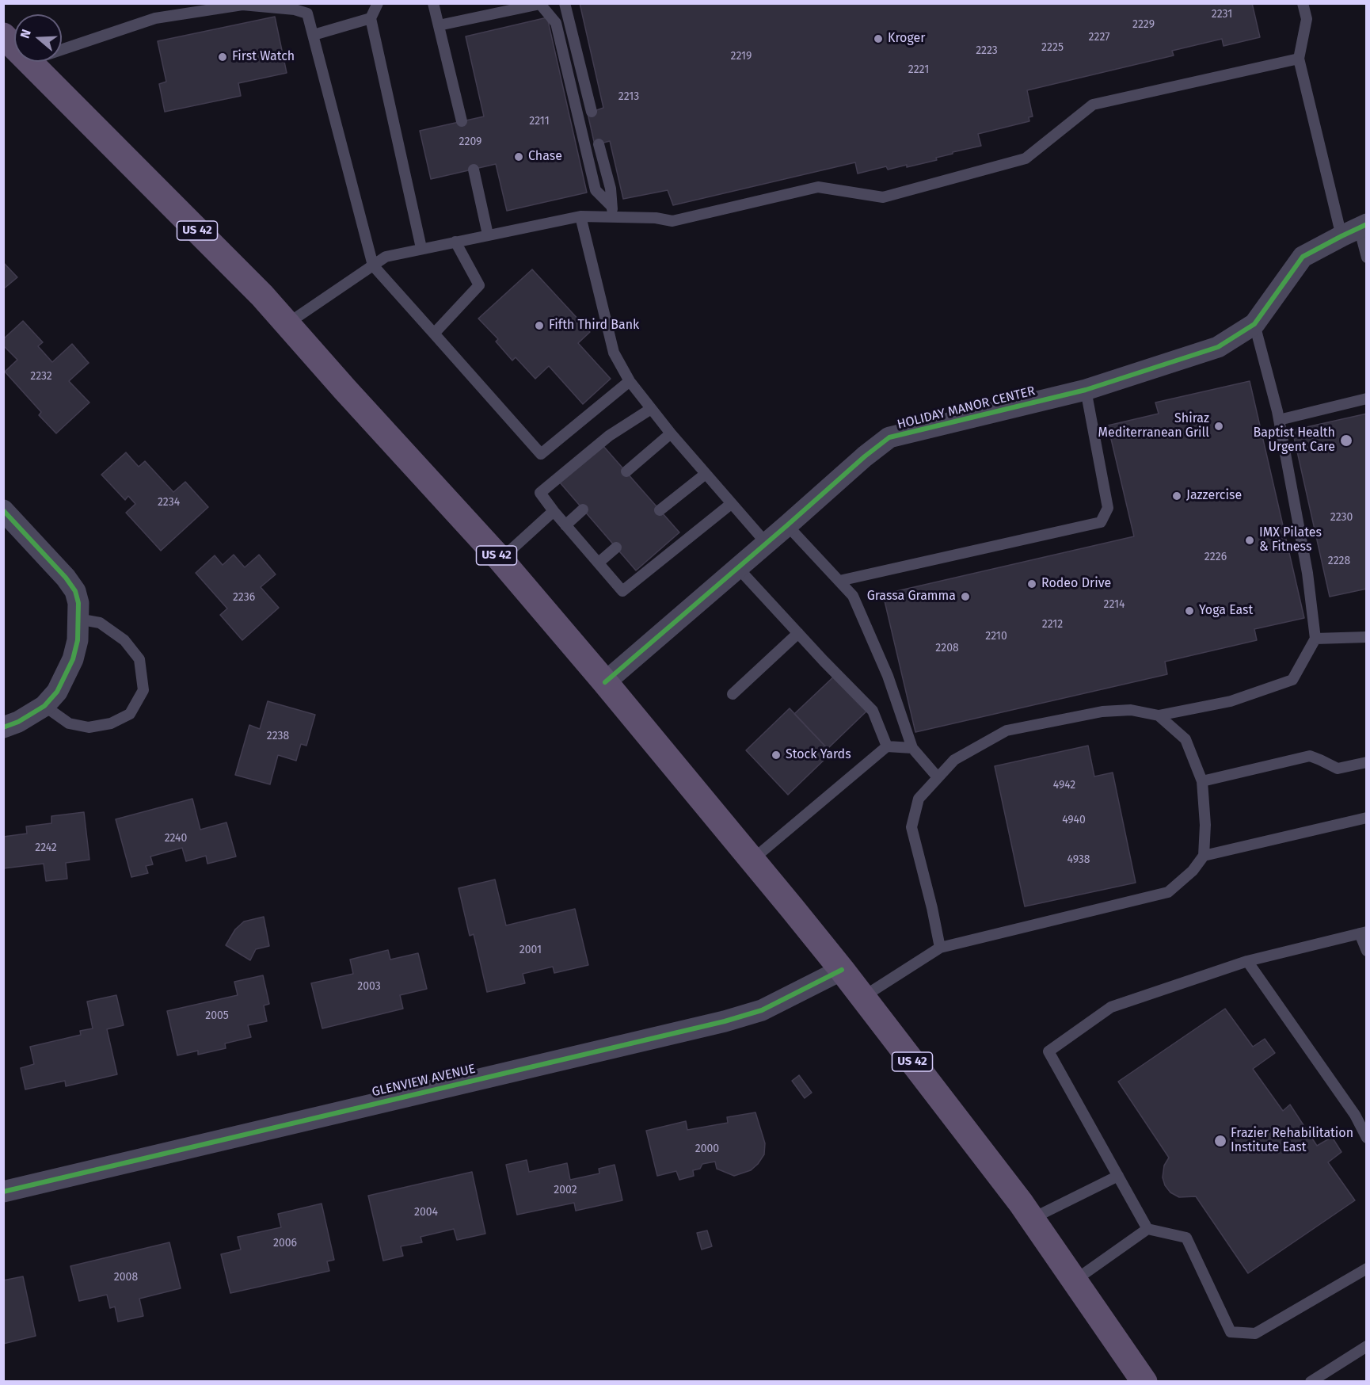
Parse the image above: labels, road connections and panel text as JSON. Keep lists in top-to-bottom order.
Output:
{
  "streets": {
    "main road": ["US 42"],
    "street": ["HOLIDAY MANOR CENTER", "GLENVIEW AVENUE"]
  },
  "crossings": [
    ["US 42", "HOLIDAY MANOR CENTER"],
    ["US 42", "GLENVIEW AVENUE"]
  ],
  "places": [
    "Kroger",
    "First Watch",
    "Chase",
    "Fifth Third Bank",
    "Shiraz Mediterranean Grill",
    "Baptist Health Urgent Care",
    "Jazzercise",
    "IMX Pilates & Fitness",
    "Rodeo Drive",
    "Grassa Gramma",
    "Yoga East",
    "Stock Yards",
    "Frazier Rehabilitation Institute East"
  ],
  "house_numbers": [
    "2231",
    "2229",
    "2227",
    "2225",
    "2223",
    "2219",
    "2221",
    "2213",
    "2211",
    "2209",
    "2232",
    "2234",
    "2230",
    "2226",
    "2228",
    "2236",
    "2214",
    "2212",
    "2210",
    "2208",
    "2238",
    "4942",
    "4940",
    "2240",
    "2242",
    "4938",
    "2001",
    "2003",
    "2005",
    "2000",
    "2002",
    "2004",
    "2006",
    "2008"
  ],
  "north": "left"
}
